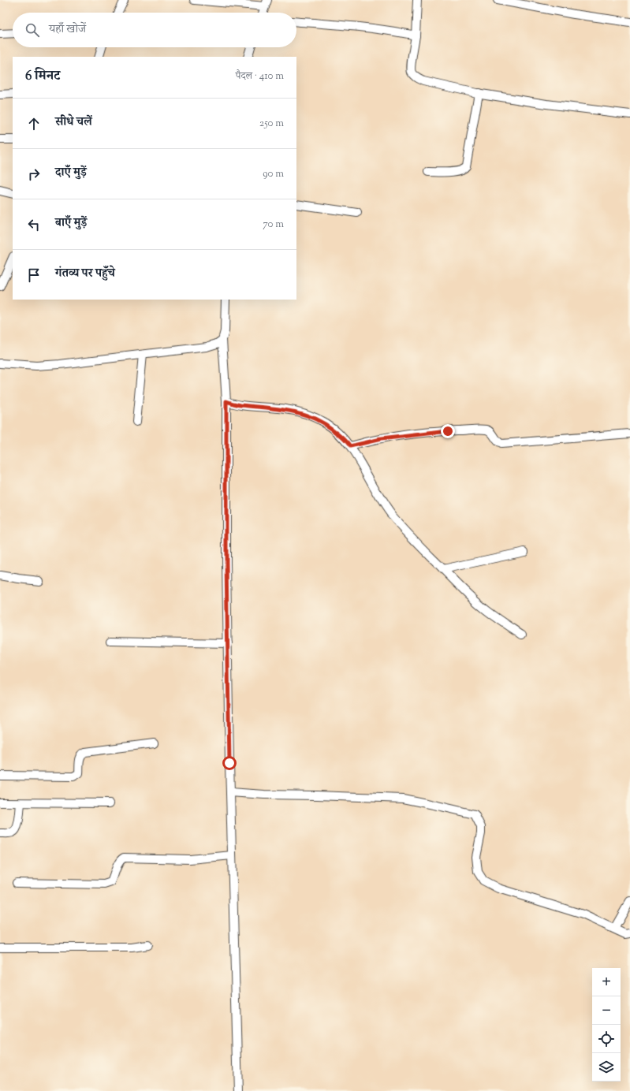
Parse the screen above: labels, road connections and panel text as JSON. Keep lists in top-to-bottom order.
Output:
{
  "page": {
    "search": "यहाँ खोजें",
    "heading": ["6 मिनट", "पैदल · 410 m"],
    "list": [
      ["सीधे चलें", "250 m"],
      ["दाएँ मुड़ें", "90 m"],
      ["बाएँ मुड़ें", "70 m"],
      "गंतव्य पर पहुँचे"
    ],
    "map_buttons": ["+", "−"]
  }
}
